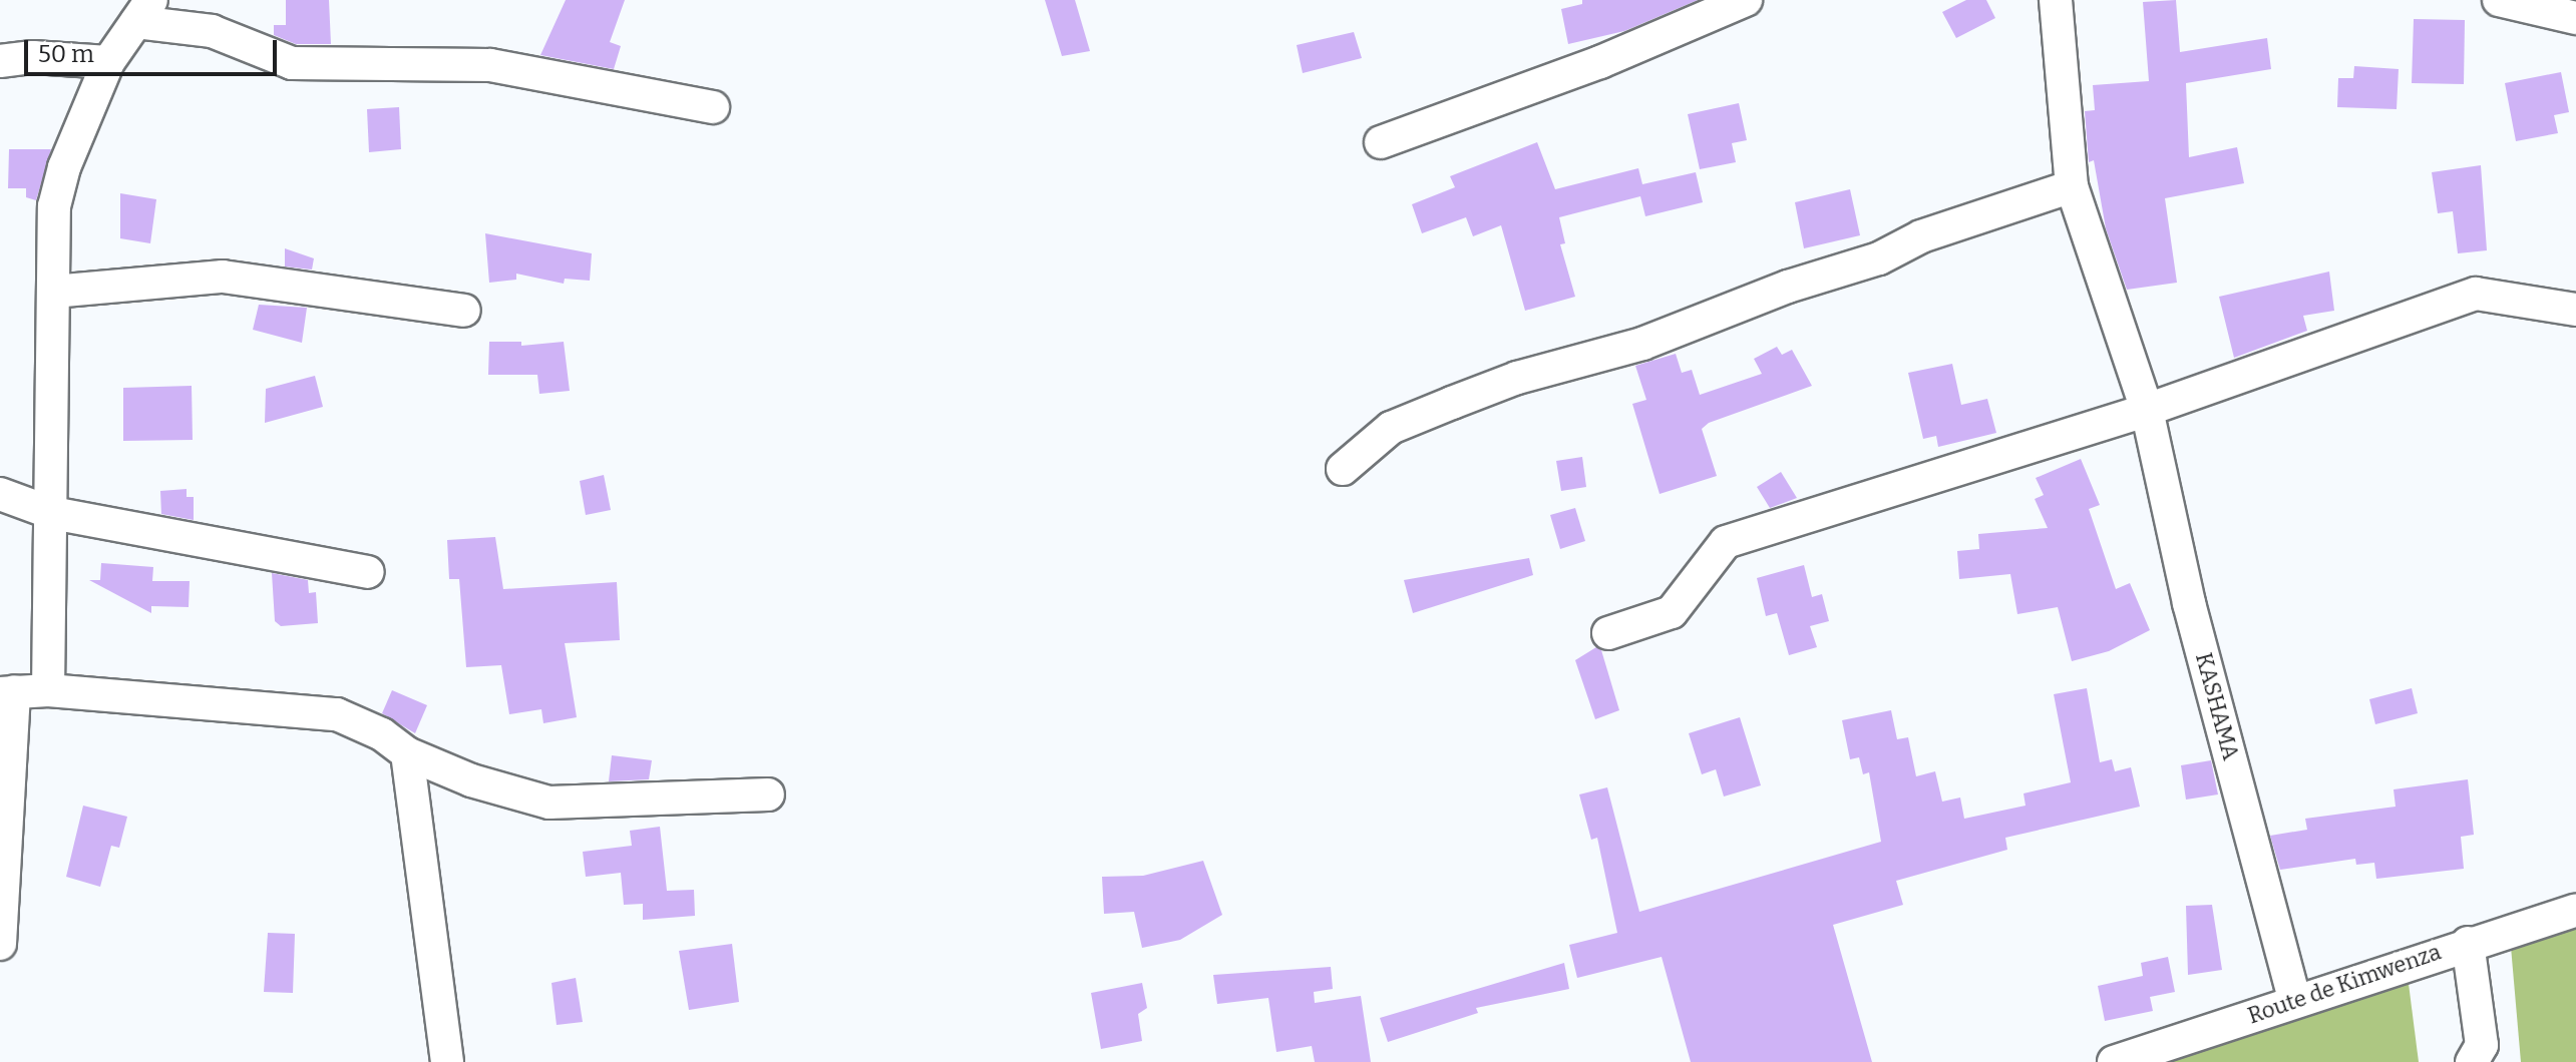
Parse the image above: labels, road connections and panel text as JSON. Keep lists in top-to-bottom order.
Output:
{
  "streets": {
    "street": ["KASHAMA", "Route de Kimwenza"]
  },
  "crossings": [
    ["KASHAMA", "Route de Kimwenza"]
  ],
  "scale_bar": "50 m"
}
